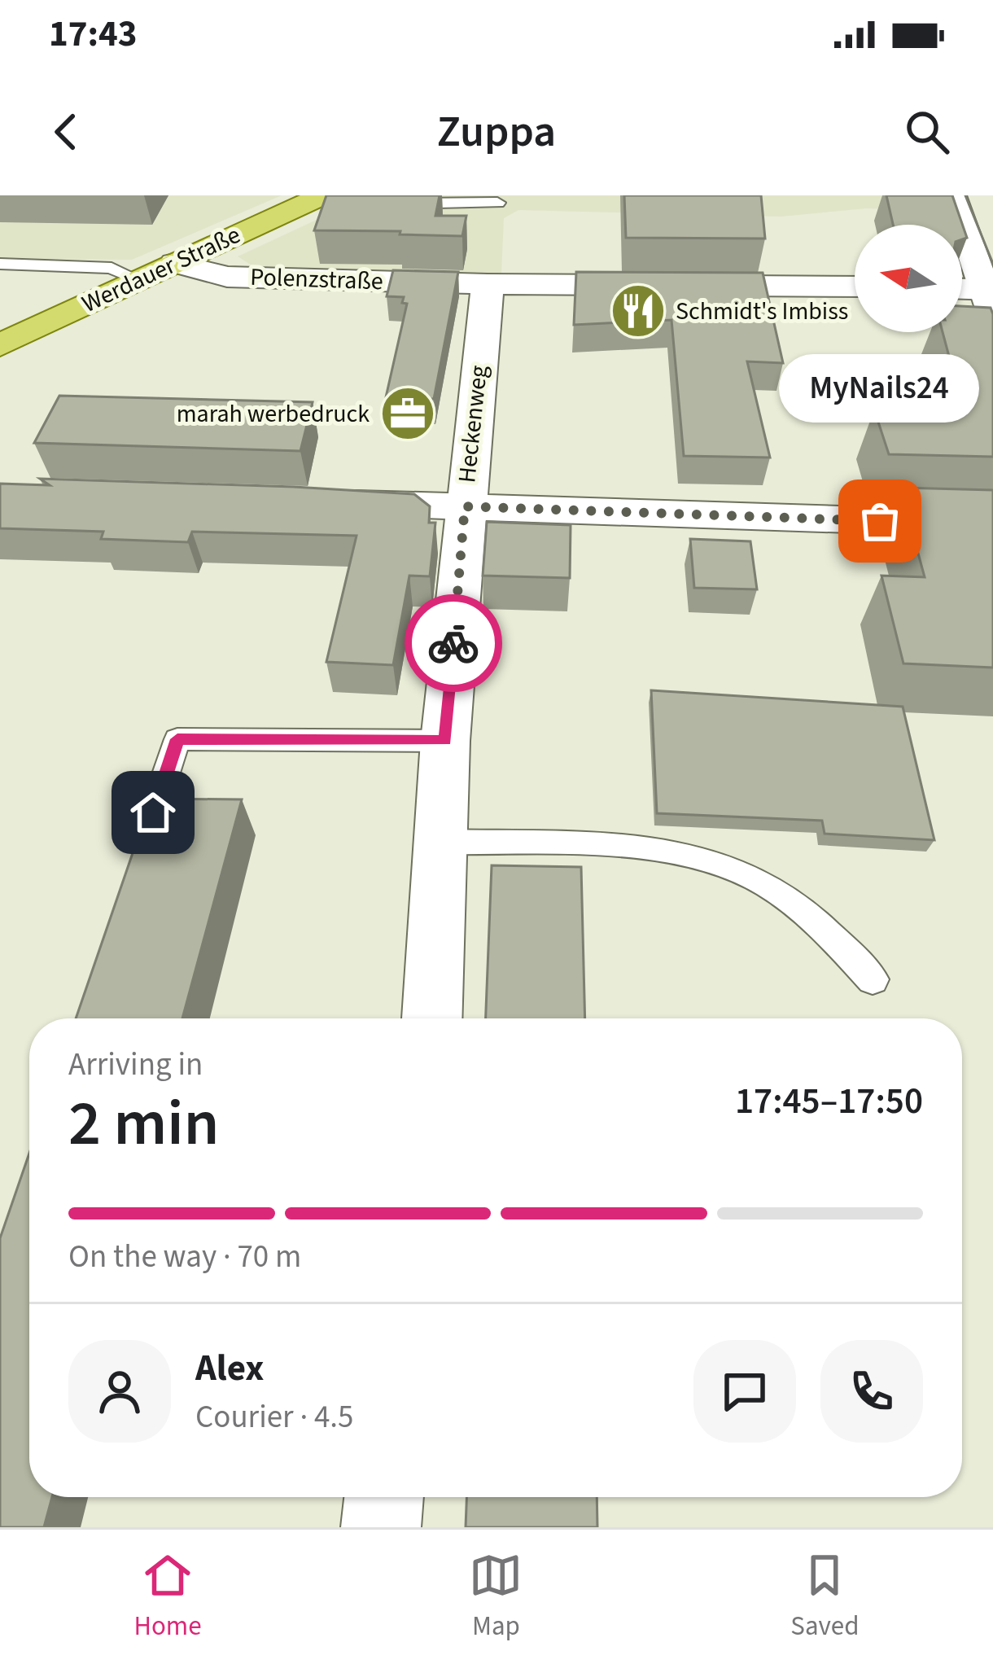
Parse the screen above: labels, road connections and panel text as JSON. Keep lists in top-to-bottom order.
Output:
{
  "streets": {
    "main road": ["Werdauer Straße"],
    "street": ["Polenzstraße", "Heckenweg"]
  },
  "crossings": [
    ["Werdauer Straße", "Polenzstraße"],
    ["Polenzstraße", "Heckenweg"]
  ],
  "places": {
    "restaurant": ["Schmidt's Imbiss"],
    "office": ["marah werbedruck"],
    "other": ["MyNails24"]
  },
  "north": "left",
  "page": {
    "status": "17:43",
    "header": "Zuppa",
    "bubble": "MyNails24",
    "heading": ["2 min", "Arriving in", "17:45–17:50"],
    "panel": ["Alex", "Courier · 4.5"],
    "bar": "On the way · 70 m",
    "tabs": ["Home", "Map", "Saved"]
  }
}
